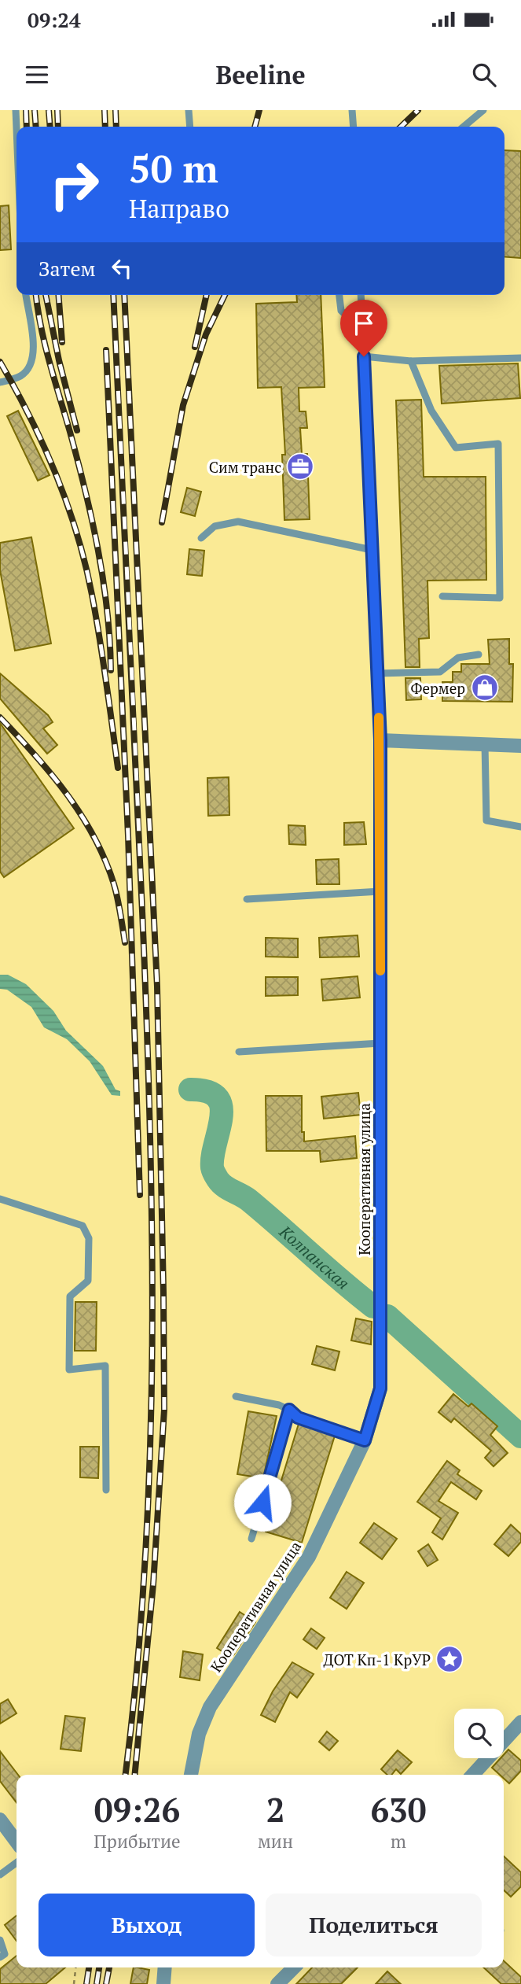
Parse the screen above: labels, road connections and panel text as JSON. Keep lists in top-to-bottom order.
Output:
{
  "streets": {
    "street": ["Кооперативная улица"]
  },
  "water": ["Колпанская"],
  "places": {
    "office": ["Сим транс"],
    "shop": ["Фермер"],
    "place": ["ДОТ Кп-1 КрУР"]
  },
  "page": {
    "status": "09:24",
    "header": "Beeline",
    "turn": ["50 m", "Направо"],
    "then": "Затем",
    "eta": [
      "09:26",
      "Прибытие",
      "2",
      "мин",
      "630",
      "m"
    ],
    "buttons": ["Выход", "Поделиться"]
  }
}
